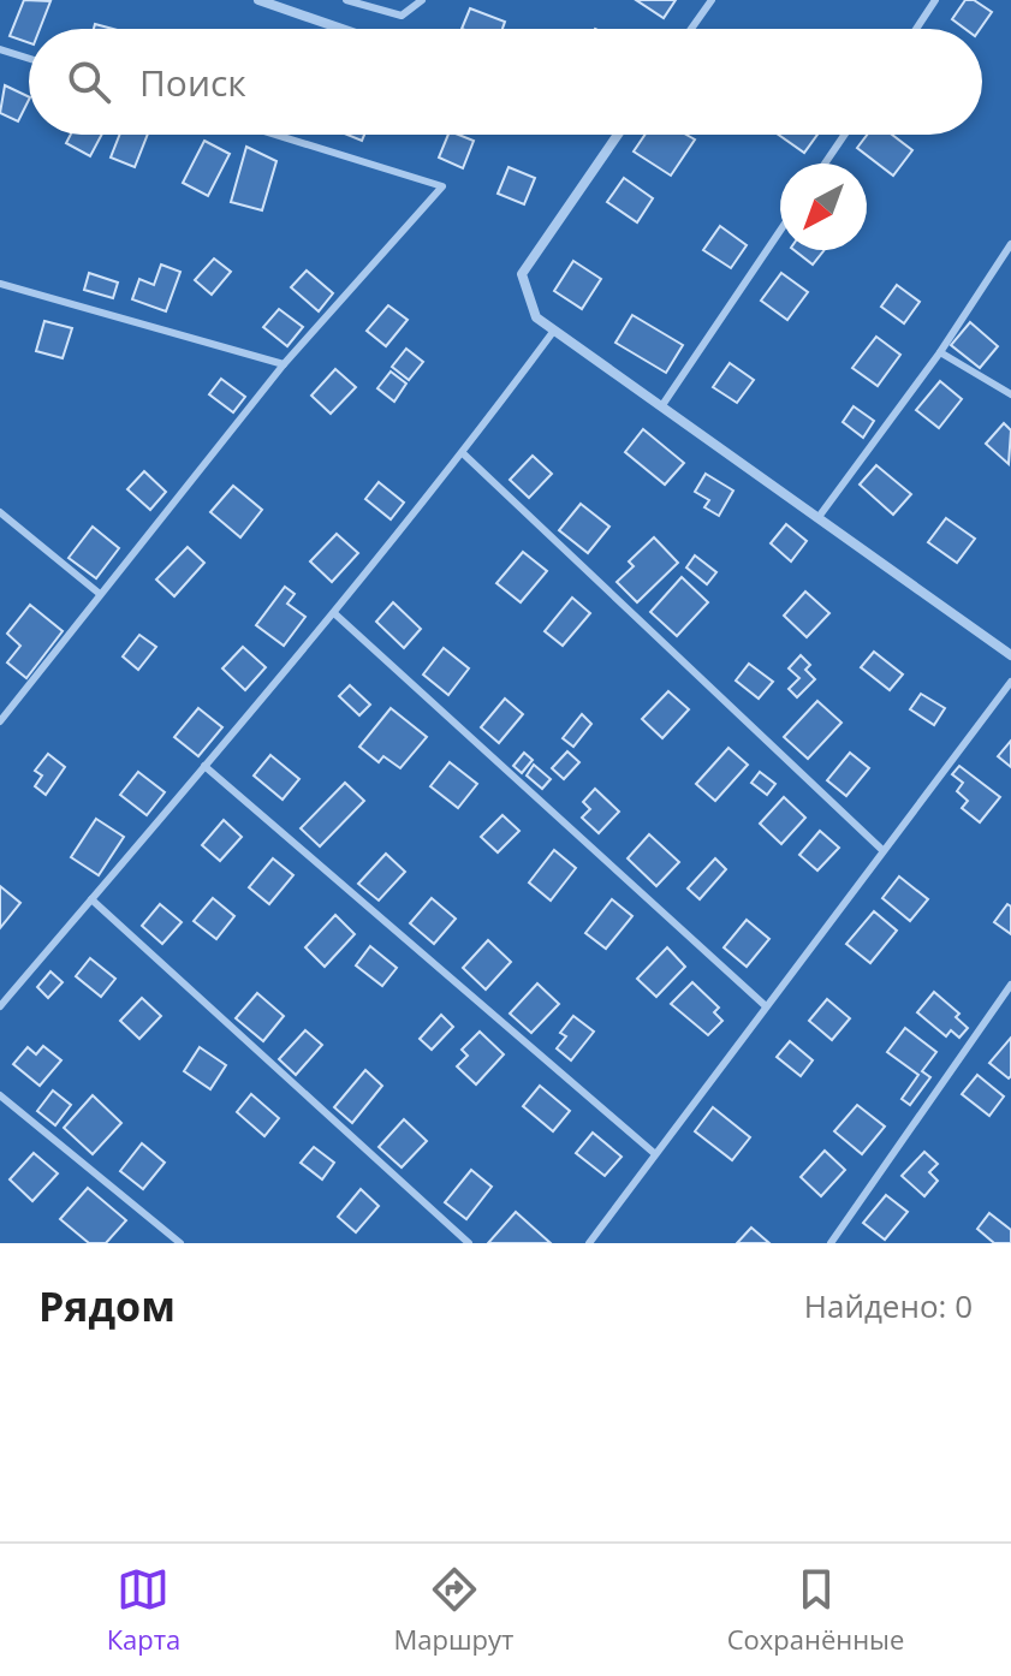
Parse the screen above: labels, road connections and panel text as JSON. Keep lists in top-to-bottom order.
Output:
{
  "north": "bottom left",
  "page": {
    "search": "Поиск",
    "heading": ["Рядом", "Найдено: 0"],
    "nav": ["Карта", "Маршрут", "Сохранённые"]
  }
}
